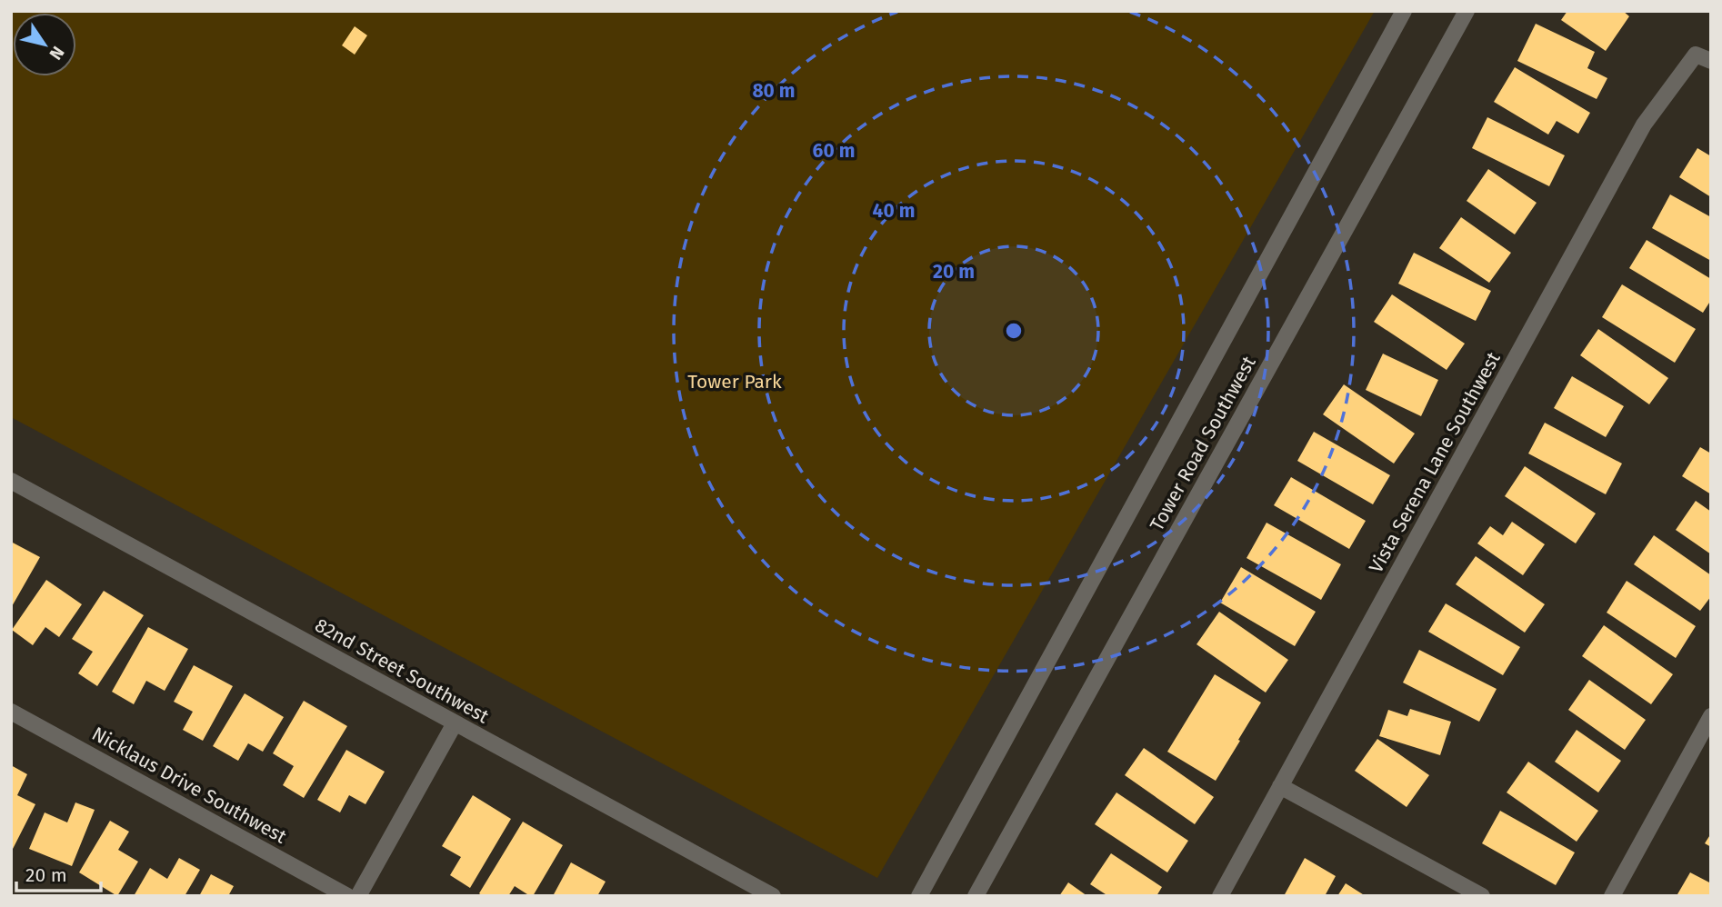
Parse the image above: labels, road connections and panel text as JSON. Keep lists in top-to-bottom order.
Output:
{
  "streets": {
    "street": [
      "Tower Road Southwest",
      "Vista Serena Lane Southwest",
      "82nd Street Southwest",
      "Nicklaus Drive Southwest"
    ]
  },
  "parks": ["Tower Park"],
  "scale_bar": "20 m",
  "north": "bottom right",
  "rings": [
    "80 m",
    "60 m",
    "40 m",
    "20 m"
  ]
}
